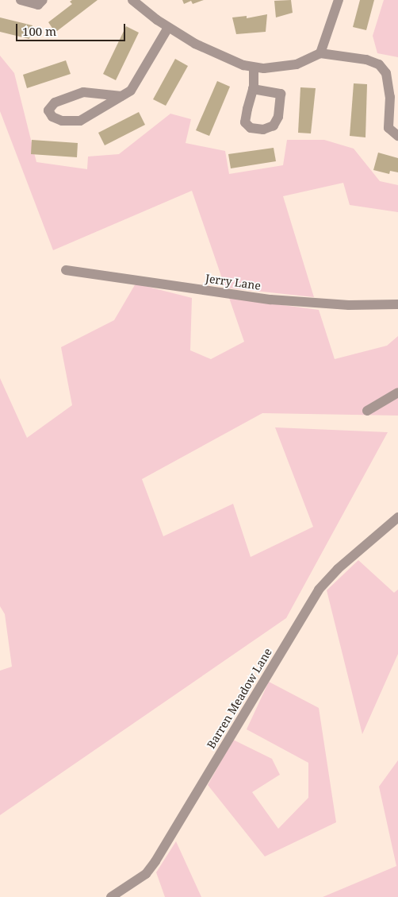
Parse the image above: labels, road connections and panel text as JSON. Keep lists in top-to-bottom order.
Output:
{
  "streets": {
    "street": ["Jerry Lane", "Barren Meadow Lane"]
  },
  "scale_bar": "100 m"
}
